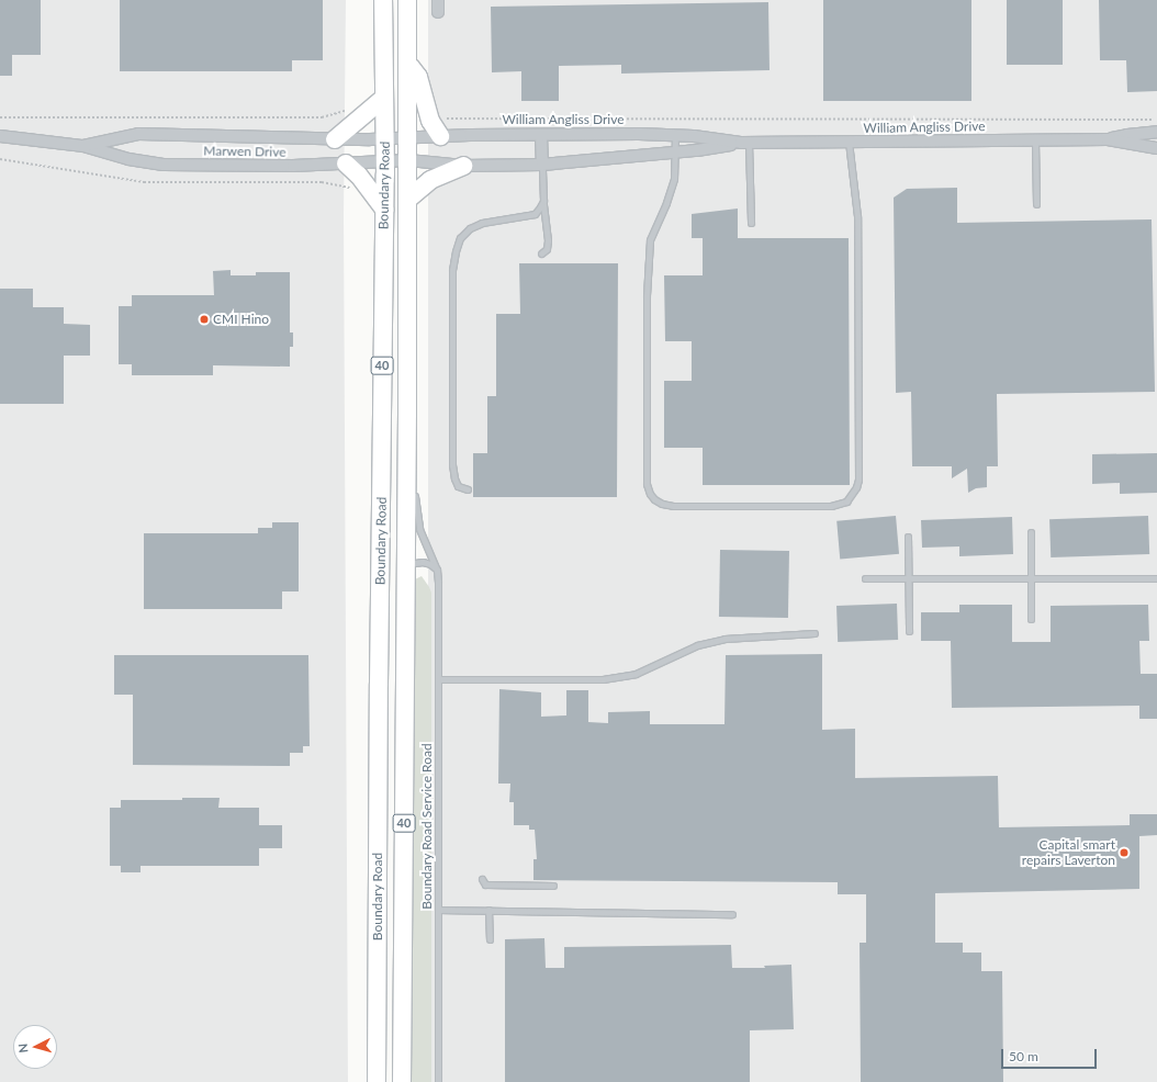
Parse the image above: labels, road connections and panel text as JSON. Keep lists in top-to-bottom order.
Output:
{
  "streets": {
    "main road": ["Boundary Road", "40"],
    "street": ["William Angliss Drive", "Marwen Drive"],
    "lane": ["Boundary Road Service Road"]
  },
  "crossings": [
    ["William Angliss Drive", "Marwen Drive"],
    ["William Angliss Drive", "Boundary Road"],
    ["Marwen Drive", "Boundary Road"]
  ],
  "places": ["CMI Hino", "Capital smart repairs Laverton"],
  "scale_bar": "50 m",
  "north": "left"
}
